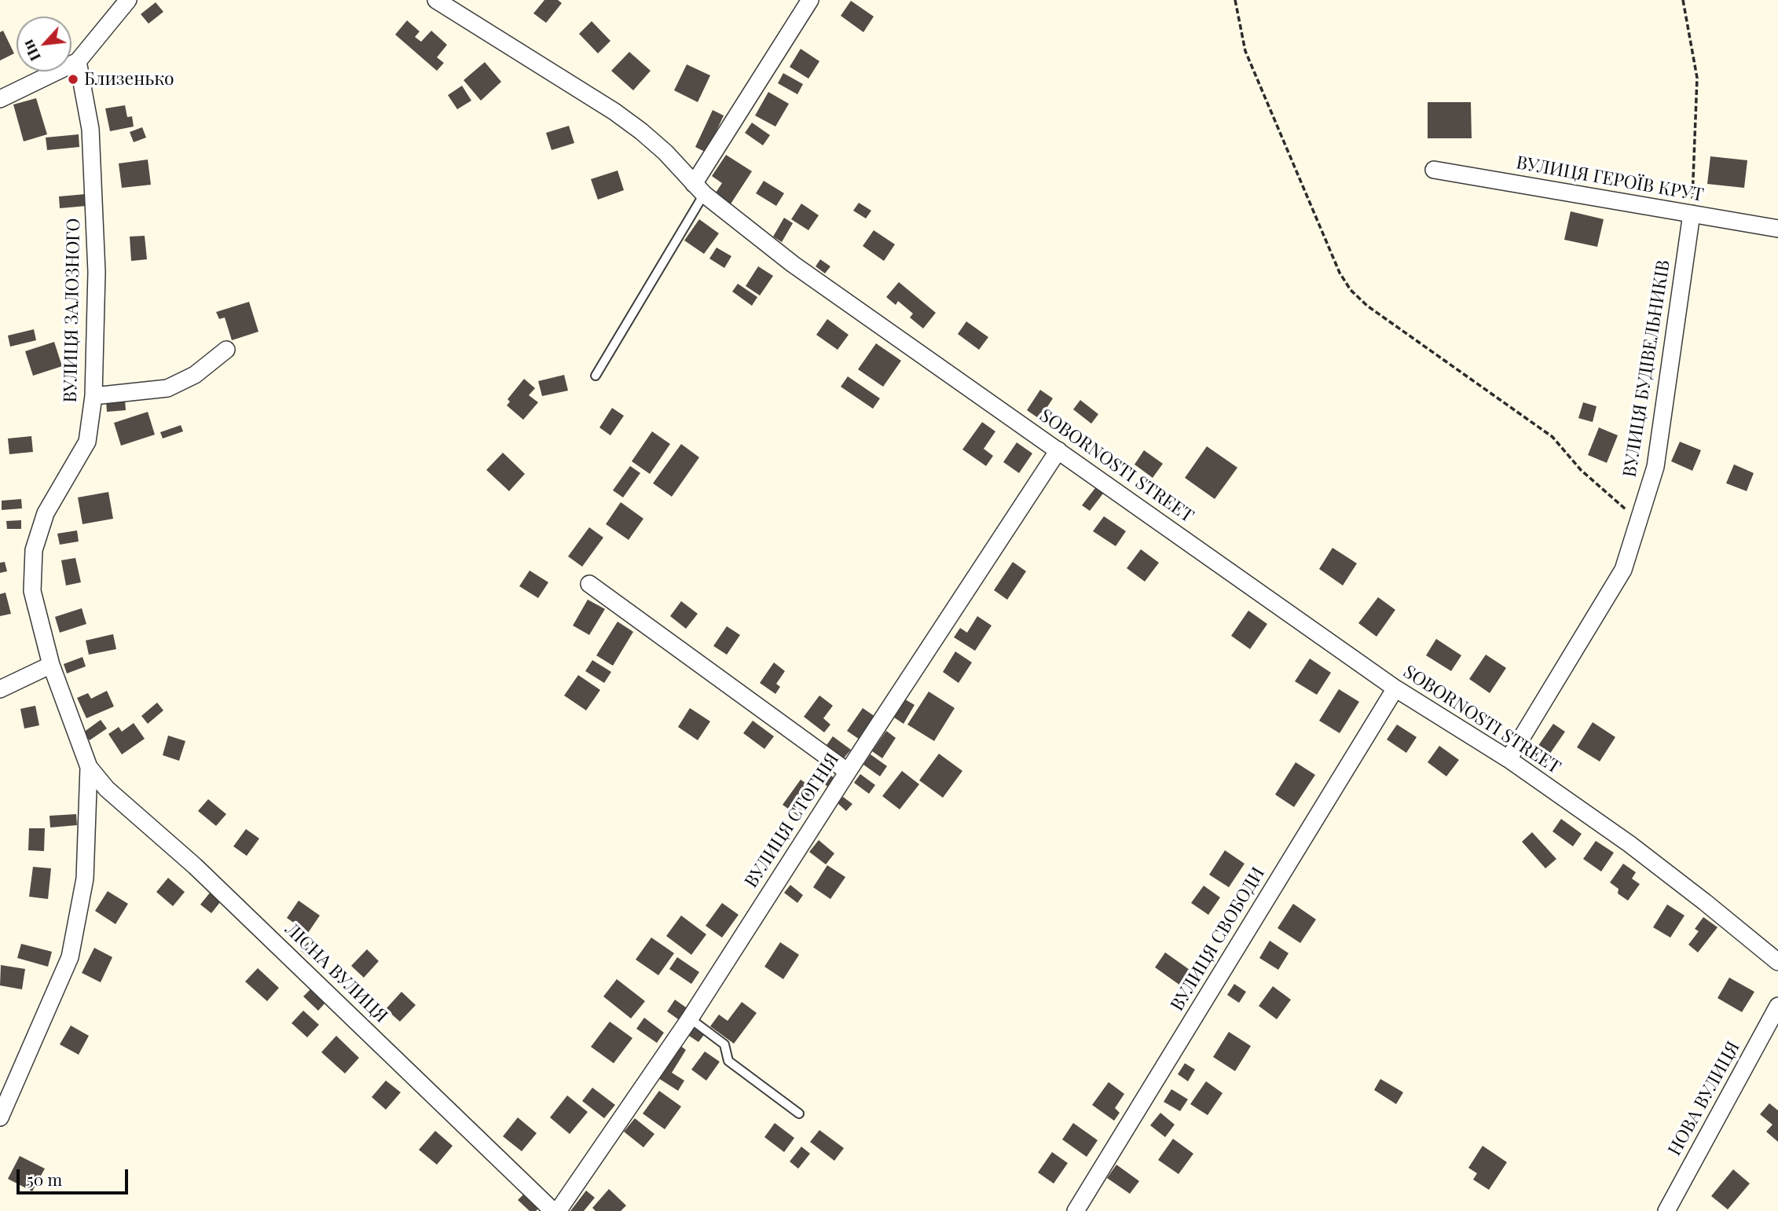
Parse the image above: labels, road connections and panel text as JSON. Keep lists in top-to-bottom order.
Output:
{
  "streets": {
    "street": [
      "ВУЛИЦЯ ГЕРОЇВ КРУТ",
      "ВУЛИЦЯ ЗАЛОЗНОГО",
      "ВУЛИЦЯ БУДІВЕЛЬНИКІВ",
      "SOBORNOSTI STREET",
      "ВУЛИЦЯ СТОГНІЯ",
      "ВУЛИЦЯ СВОБОДИ",
      "ЛІСНА ВУЛИЦЯ",
      "НОВА ВУЛИЦЯ"
    ]
  },
  "crossings": [
    ["ВУЛИЦЯ ГЕРОЇВ КРУТ", "ВУЛИЦЯ БУДІВЕЛЬНИКІВ"],
    ["ВУЛИЦЯ ЗАЛОЗНОГО", "ЛІСНА ВУЛИЦЯ"],
    ["ВУЛИЦЯ БУДІВЕЛЬНИКІВ", "SOBORNOSTI STREET"],
    ["SOBORNOSTI STREET", "ВУЛИЦЯ СТОГНІЯ"],
    ["SOBORNOSTI STREET", "ВУЛИЦЯ СВОБОДИ"],
    ["ВУЛИЦЯ СТОГНІЯ", "ЛІСНА ВУЛИЦЯ"]
  ],
  "places": ["Близенько"],
  "scale_bar": "50 m",
  "north": "bottom left"
}
